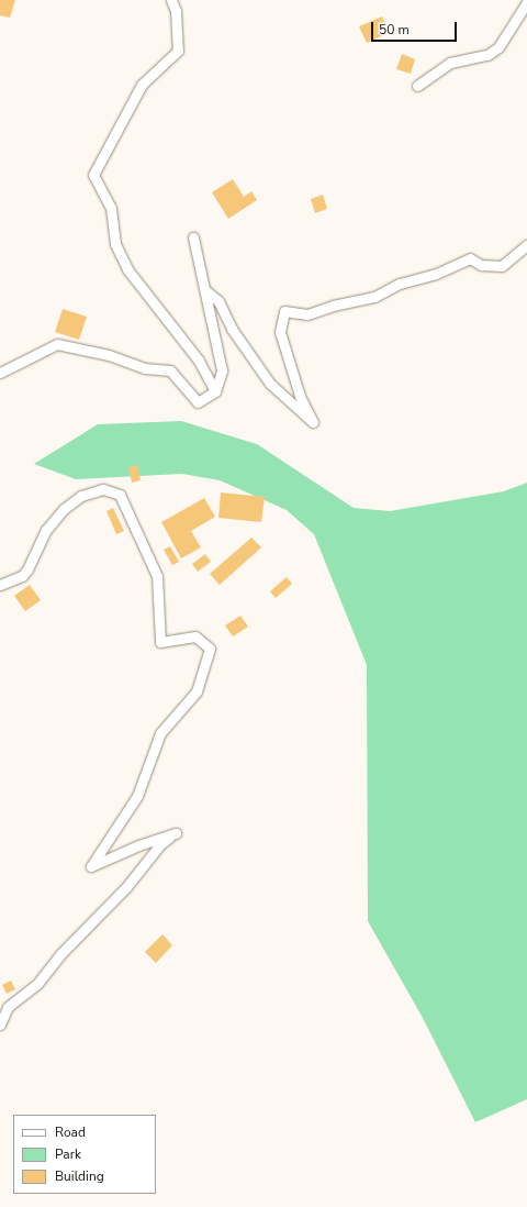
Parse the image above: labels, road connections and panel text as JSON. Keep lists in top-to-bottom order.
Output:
{
  "legend": ["Road", "Park", "Building"],
  "scale_bar": "50 m"
}
